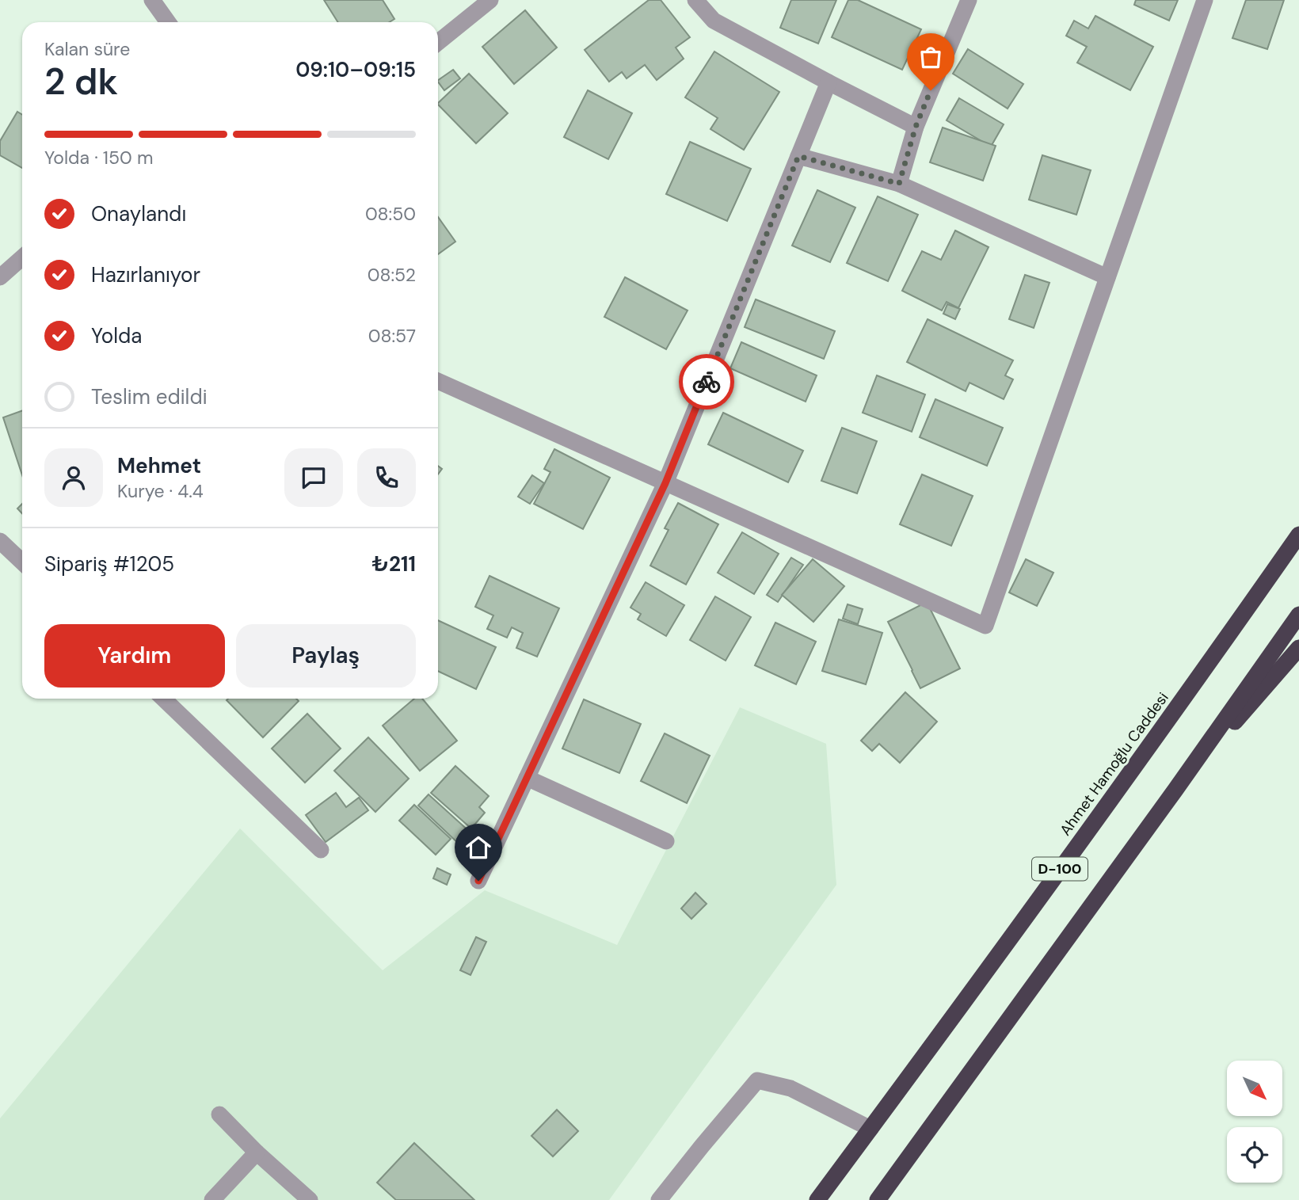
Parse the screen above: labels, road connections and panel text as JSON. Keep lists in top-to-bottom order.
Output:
{
  "streets": {
    "highway": ["Ahmet Hamoğlu Caddesi", "D-100"]
  },
  "north": "bottom right",
  "page": {
    "heading": ["2 dk", "Kalan süre", "09:10–09:15"],
    "panel": [
      "Mehmet",
      "Kurye · 4.4",
      "Sipariş #1205",
      "₺211"
    ],
    "bar": "Yolda · 150 m",
    "list": [
      ["Onaylandı", "08:50"],
      ["Hazırlanıyor", "08:52"],
      ["Yolda", "08:57"],
      "Teslim edildi"
    ],
    "buttons": ["Yardım", "Paylaş"]
  }
}
